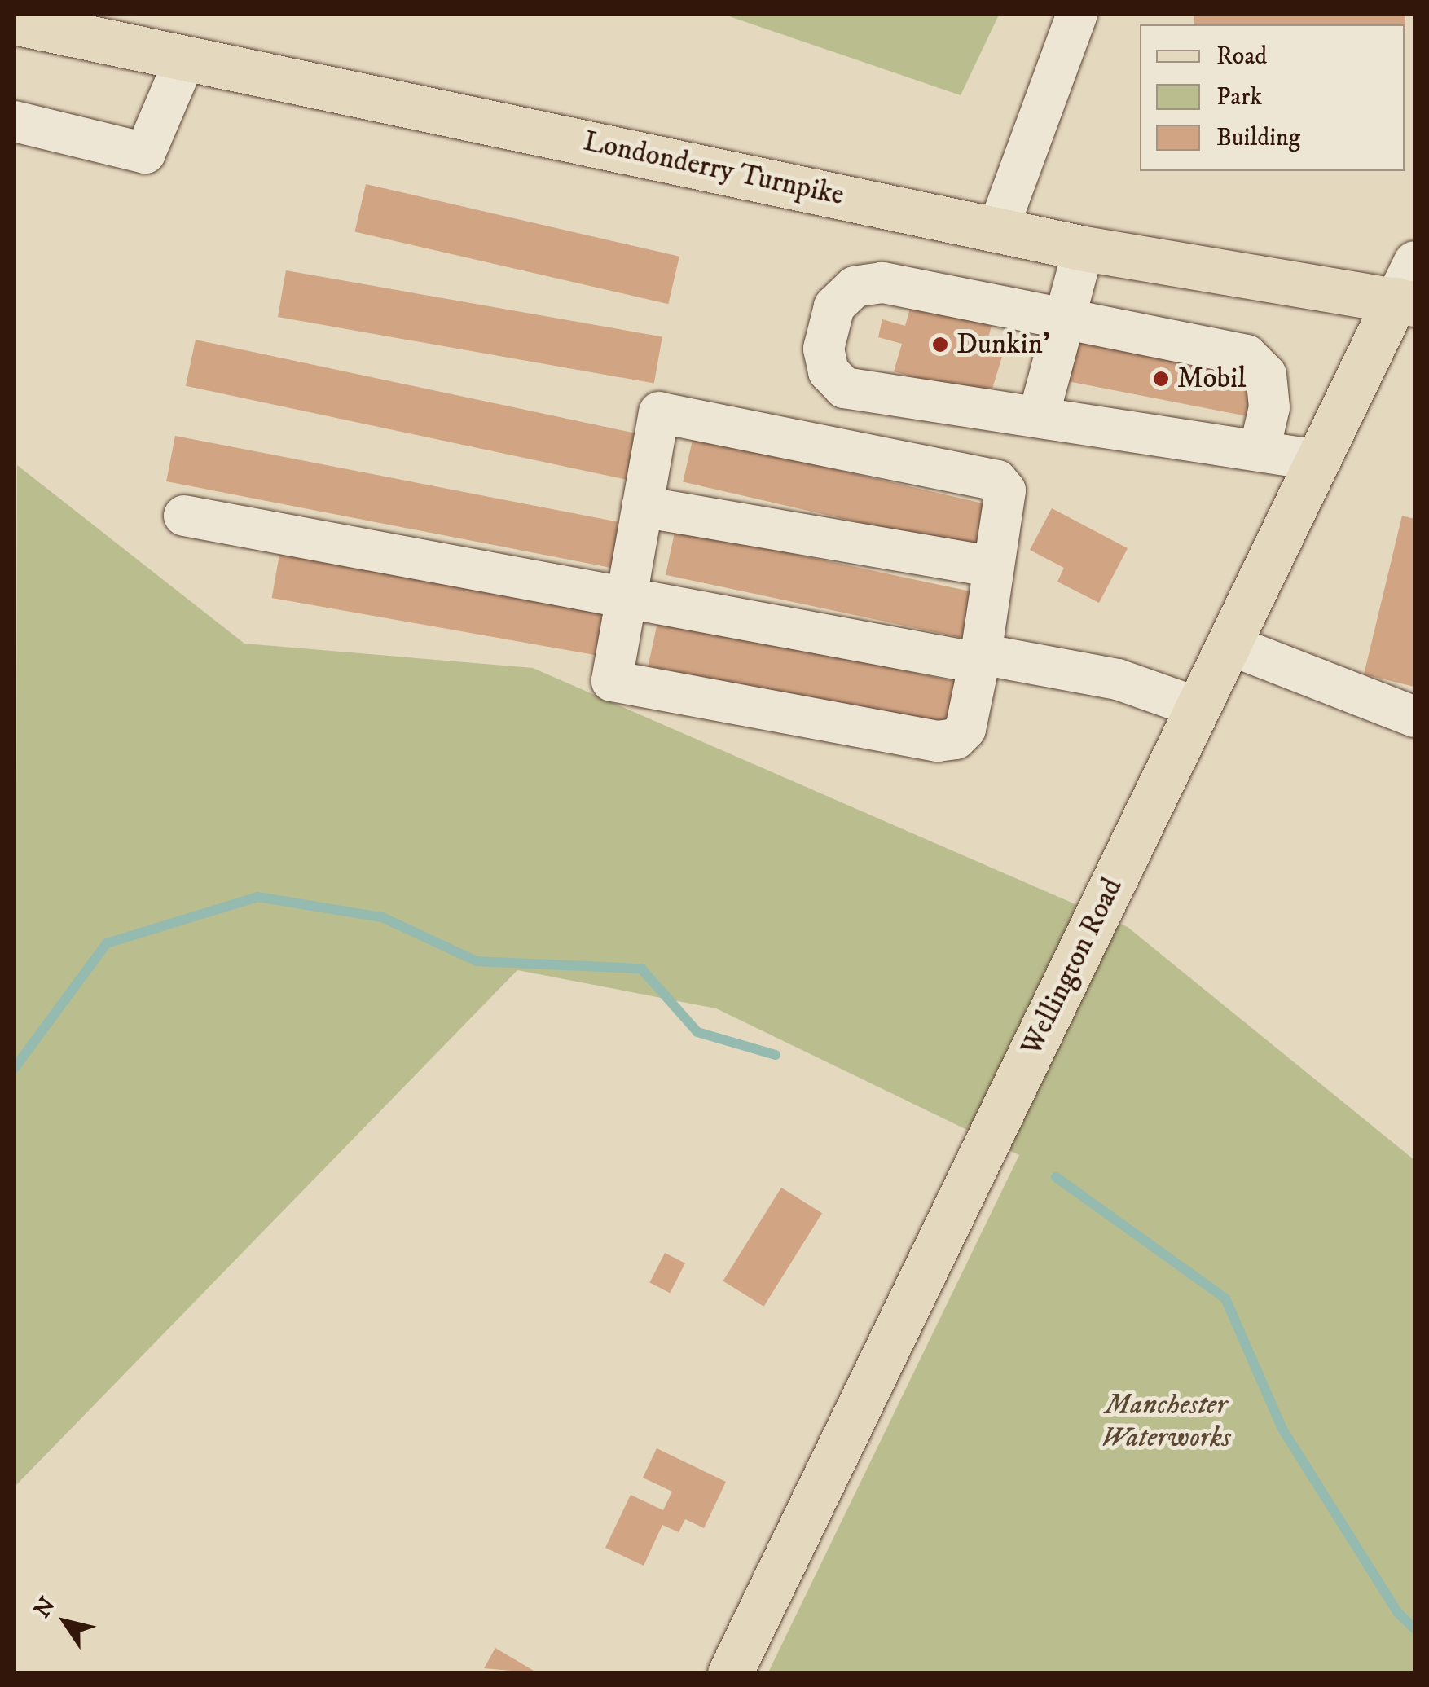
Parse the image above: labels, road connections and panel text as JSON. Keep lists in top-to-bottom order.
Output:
{
  "streets": {
    "main road": ["Londonderry Turnpike", "Wellington Road"]
  },
  "crossings": [
    ["Londonderry Turnpike", "Wellington Road"]
  ],
  "parks": ["Manchester Waterworks"],
  "places": ["Dunkin'", "Mobil"],
  "legend": ["Road", "Park", "Building"],
  "north": "top left"
}
